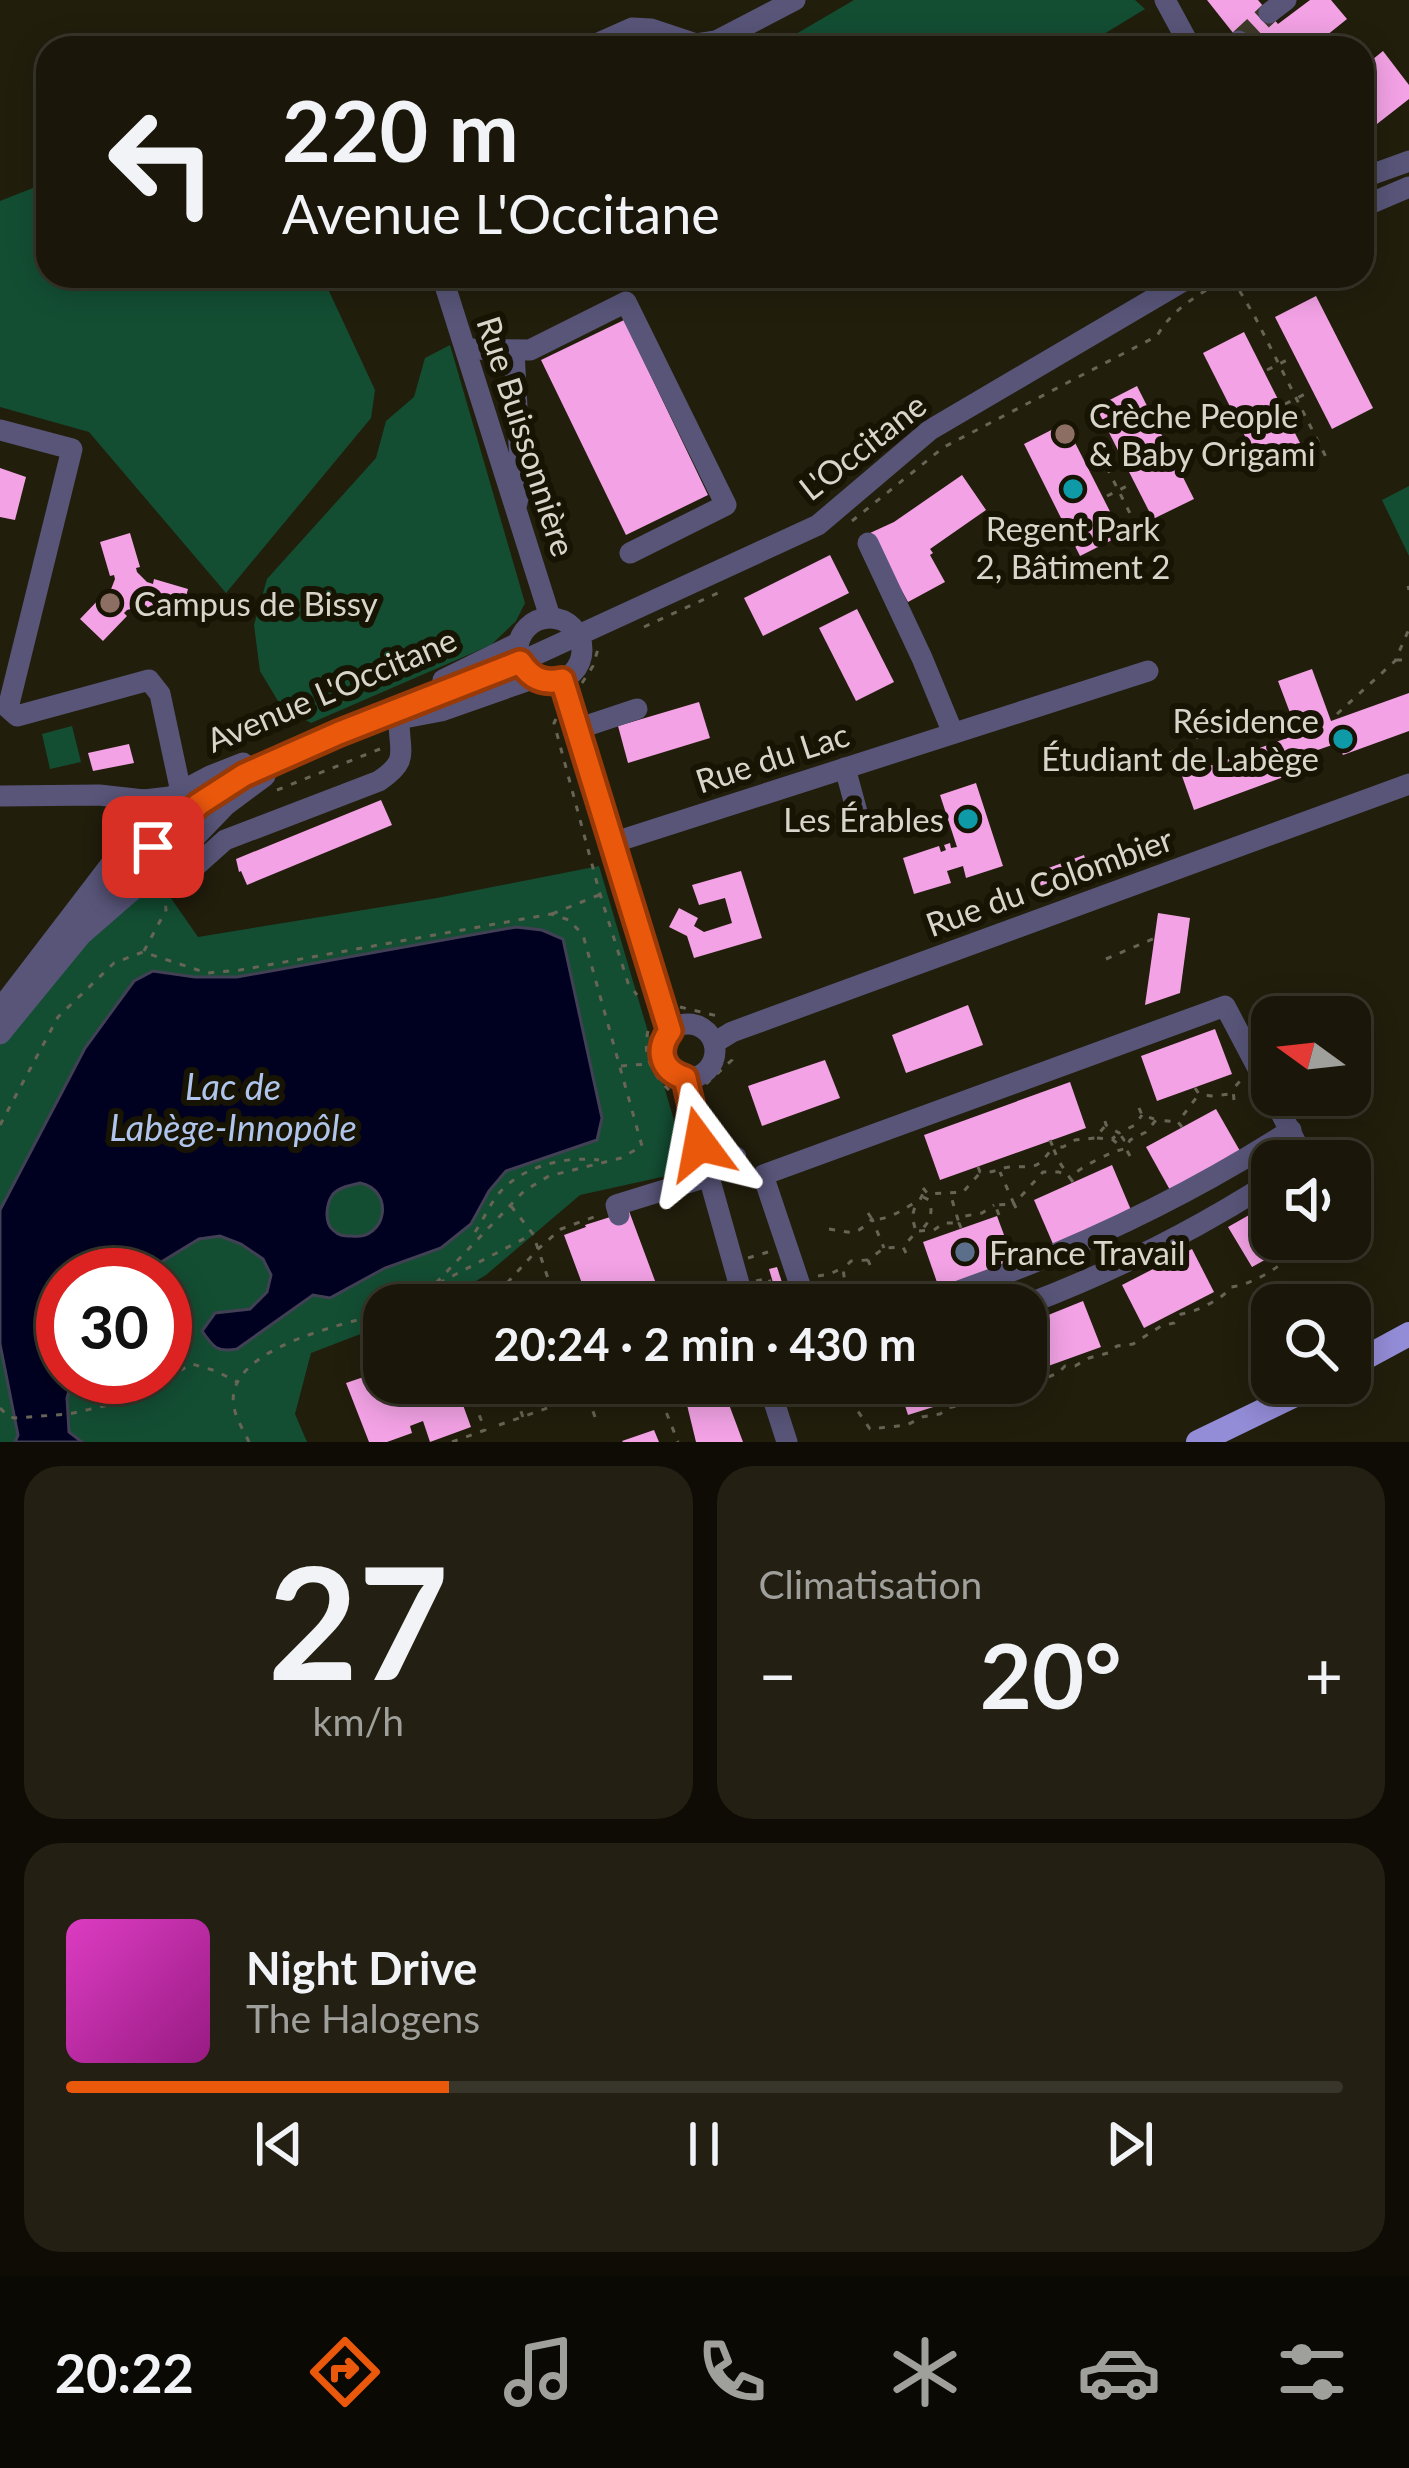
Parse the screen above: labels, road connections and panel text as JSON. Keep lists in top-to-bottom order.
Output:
{
  "streets": {
    "street": [
      "Rue Buissonnière",
      "L'Occitane",
      "Avenue L'Occitane",
      "Rue du Lac",
      "Rue du Colombier"
    ]
  },
  "crossings": [
    ["L'Occitane", "Avenue L'Occitane"]
  ],
  "water": ["Lac de Labège-Innopôle"],
  "places": [
    "Crèche People & Baby Origami",
    "Regent Park 2, Bâtiment 2",
    "Campus de Bissy",
    "Résidence Étudiant de Labège",
    "Les Érables",
    "France Travail"
  ],
  "north": "left",
  "page": {
    "turn": ["220 m", "Avenue L'Occitane"],
    "limit": "30",
    "trip": "20:24 · 2 min · 430 m",
    "tile": [
      ["27", "km/h"],
      "Climatisation"
    ],
    "heat": ["−", "20°", "+"],
    "song": ["Night Drive", "The Halogens"],
    "tabs": "20:22"
  }
}
